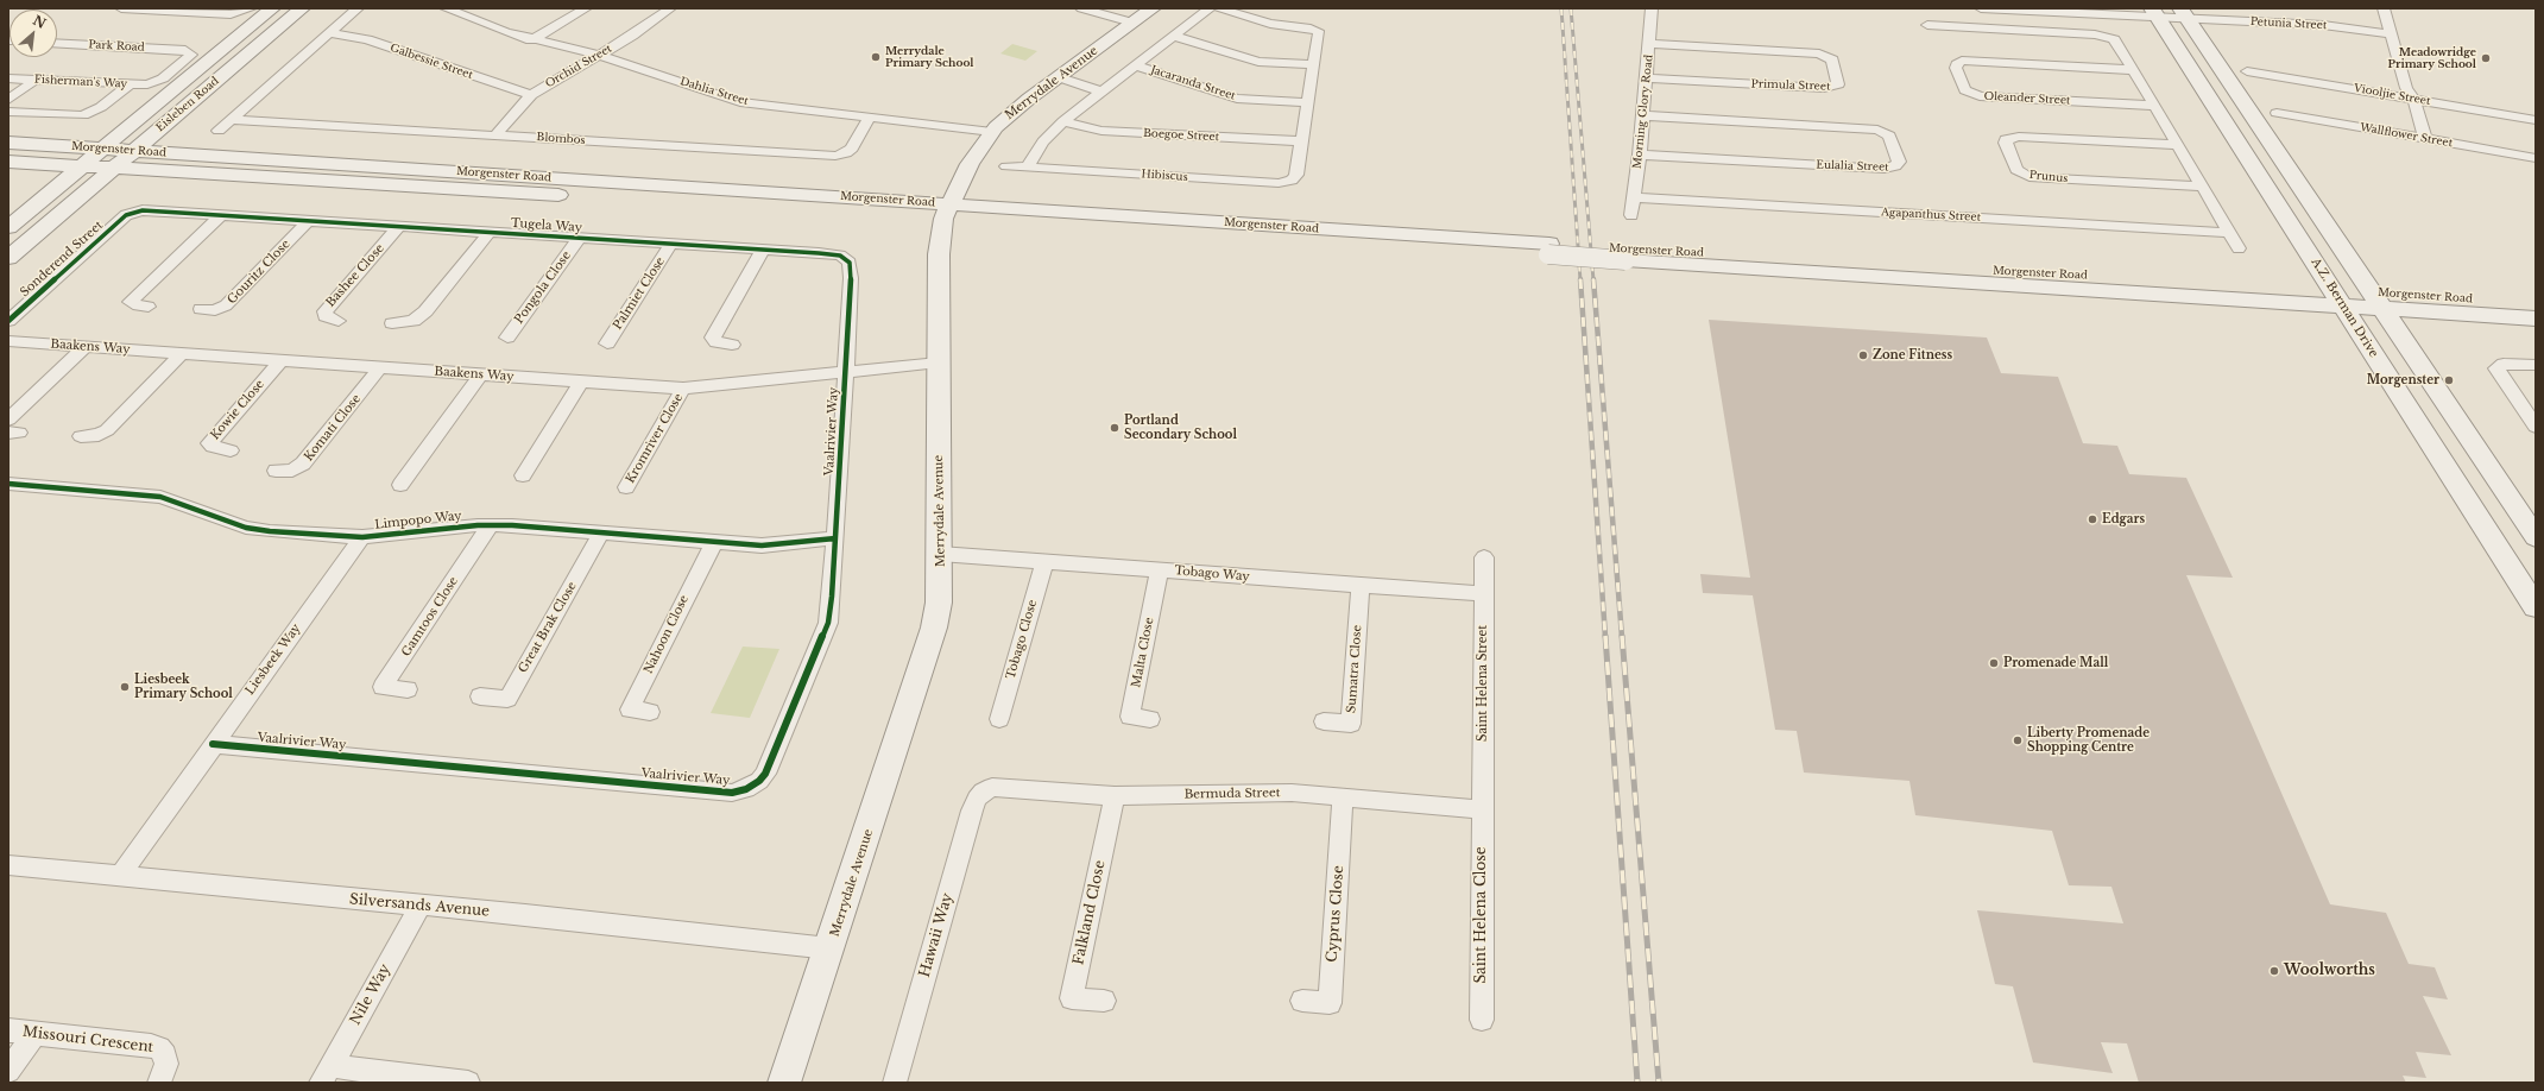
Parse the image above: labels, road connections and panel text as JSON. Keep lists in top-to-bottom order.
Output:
{
  "streets": {
    "main road": [
      "Merrydale Avenue",
      "Eisleben Road",
      "Morgenster Road",
      "A.Z. Berman Drive"
    ],
    "street": [
      "Petunia Street",
      "Park Road",
      "Galbessie Street",
      "Orchid Street",
      "Fisherman's Way",
      "Jacaranda Street",
      "Primula Street",
      "Dahlia Street",
      "Viooljie Street",
      "Oleander Street",
      "Morning Glory Road",
      "Boegoe Street",
      "Wallflower Street",
      "Blombos",
      "Eulalia Street",
      "Hibiscus",
      "Prunus",
      "Agapanthus Street",
      "Tugela Way",
      "Sonderend Street",
      "Gouritz Close",
      "Bashee Close",
      "Pongola Close",
      "Palmiet Close",
      "Baakens Way",
      "Kowie Close",
      "Komati Close",
      "Vaalrivier Way",
      "Kromriver Close",
      "Limpopo Way",
      "Tobago Way",
      "Gamtoos Close",
      "Great Brak Close",
      "Nahoon Close",
      "Tobago Close",
      "Malta Close",
      "Liesbeek Way",
      "Sumatra Close",
      "Saint Helena Street",
      "Bermuda Street",
      "Silversands Avenue",
      "Falkland Close",
      "Cyprus Close",
      "Saint Helena Close",
      "Hawaii Way",
      "Nile Way",
      "Missouri Crescent"
    ]
  },
  "crossings": [
    ["Petunia Street", "A.Z. Berman Drive"],
    ["Park Road", "Fisherman's Way"],
    ["Galbessie Street", "Orchid Street"],
    ["Orchid Street", "Dahlia Street"],
    ["Orchid Street", "Blombos"],
    ["Merrydale Avenue", "Dahlia Street"],
    ["Merrydale Avenue", "Morgenster Road"],
    ["Merrydale Avenue", "Baakens Way"],
    ["Merrydale Avenue", "Tobago Way"],
    ["Merrydale Avenue", "Silversands Avenue"],
    ["Jacaranda Street", "Hibiscus"],
    ["Primula Street", "Morning Glory Road"],
    ["Dahlia Street", "Blombos"],
    ["Eisleben Road", "Morgenster Road"],
    ["Morning Glory Road", "Eulalia Street"],
    ["Morning Glory Road", "Agapanthus Street"],
    ["Boegoe Street", "Hibiscus"],
    ["Morgenster Road", "A.Z. Berman Drive"],
    ["Tugela Way", "Sonderend Street"],
    ["Tugela Way", "Gouritz Close"],
    ["Tugela Way", "Bashee Close"],
    ["Tugela Way", "Pongola Close"],
    ["Tugela Way", "Palmiet Close"],
    ["Tugela Way", "Baakens Way"],
    ["Tugela Way", "Vaalrivier Way"],
    ["Baakens Way", "Kowie Close"],
    ["Baakens Way", "Komati Close"],
    ["Baakens Way", "Vaalrivier Way"],
    ["Baakens Way", "Kromriver Close"],
    ["Vaalrivier Way", "Limpopo Way"],
    ["Vaalrivier Way", "Liesbeek Way"],
    ["Limpopo Way", "Gamtoos Close"],
    ["Limpopo Way", "Great Brak Close"],
    ["Limpopo Way", "Nahoon Close"],
    ["Limpopo Way", "Liesbeek Way"],
    ["Tobago Way", "Tobago Close"],
    ["Tobago Way", "Malta Close"],
    ["Tobago Way", "Sumatra Close"],
    ["Tobago Way", "Saint Helena Street"],
    ["Liesbeek Way", "Silversands Avenue"],
    ["Saint Helena Street", "Bermuda Street"],
    ["Saint Helena Street", "Saint Helena Close"],
    ["Bermuda Street", "Falkland Close"],
    ["Bermuda Street", "Cyprus Close"],
    ["Bermuda Street", "Saint Helena Close"],
    ["Bermuda Street", "Hawaii Way"],
    ["Silversands Avenue", "Nile Way"]
  ],
  "places": [
    "Merrydale Primary School",
    "Meadowridge Primary School",
    "Zone Fitness",
    "Morgenster",
    "Portland Secondary School",
    "Edgars",
    "Promenade Mall",
    "Liesbeek Primary School",
    "Liberty Promenade Shopping Centre",
    "Woolworths"
  ],
  "north": "top right"
}
